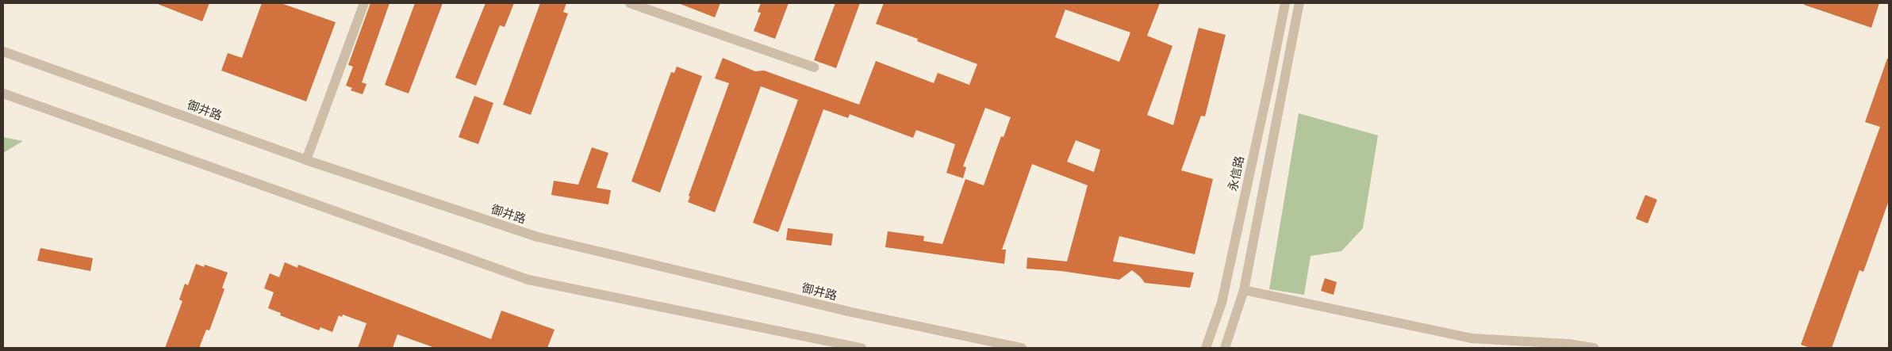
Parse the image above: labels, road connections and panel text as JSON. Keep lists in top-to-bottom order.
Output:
{
  "streets": {
    "street": ["御井路", "永信路"]
  }
}
